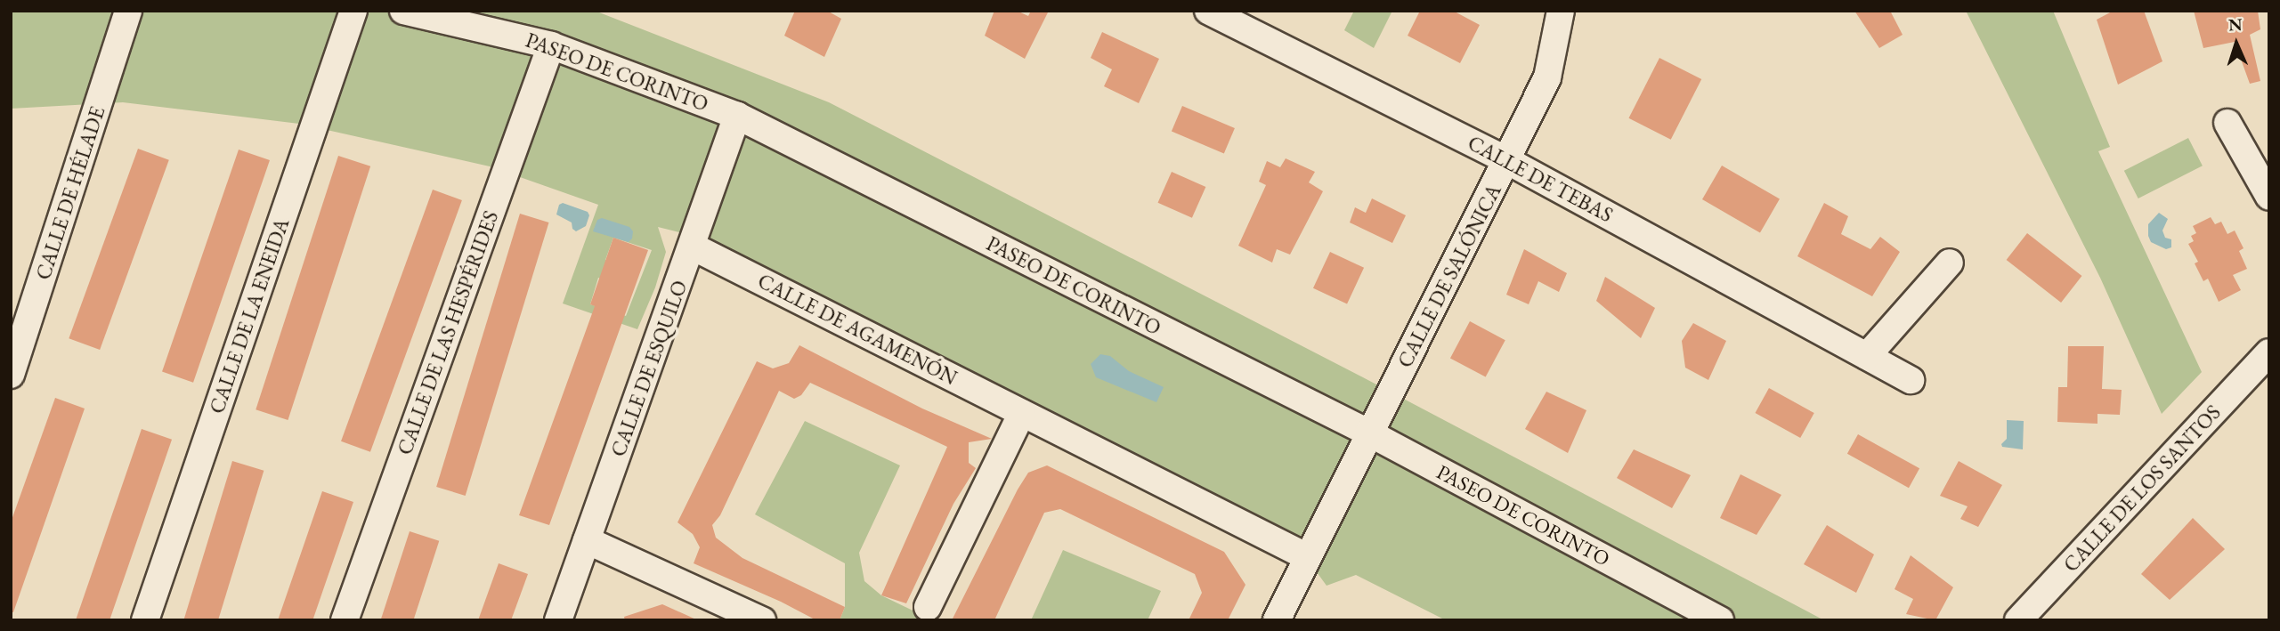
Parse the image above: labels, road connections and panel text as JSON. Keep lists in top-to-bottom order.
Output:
{
  "streets": {
    "street": [
      "PASEO DE CORINTO",
      "CALLE DE TEBAS",
      "CALLE DE HÉLADE",
      "CALLE DE SALÓNICA",
      "CALLE DE LA ENEIDA",
      "CALLE DE AGAMENÓN",
      "CALLE DE LAS HESPÉRIDES",
      "CALLE DE ESQUILO",
      "CALLE DE LOS SANTOS"
    ]
  },
  "crossings": [
    ["PASEO DE CORINTO", "CALLE DE SALÓNICA"],
    ["PASEO DE CORINTO", "CALLE DE LAS HESPÉRIDES"],
    ["PASEO DE CORINTO", "CALLE DE ESQUILO"],
    ["CALLE DE TEBAS", "CALLE DE SALÓNICA"],
    ["CALLE DE SALÓNICA", "CALLE DE AGAMENÓN"],
    ["CALLE DE AGAMENÓN", "CALLE DE ESQUILO"]
  ],
  "north": "top"
}
